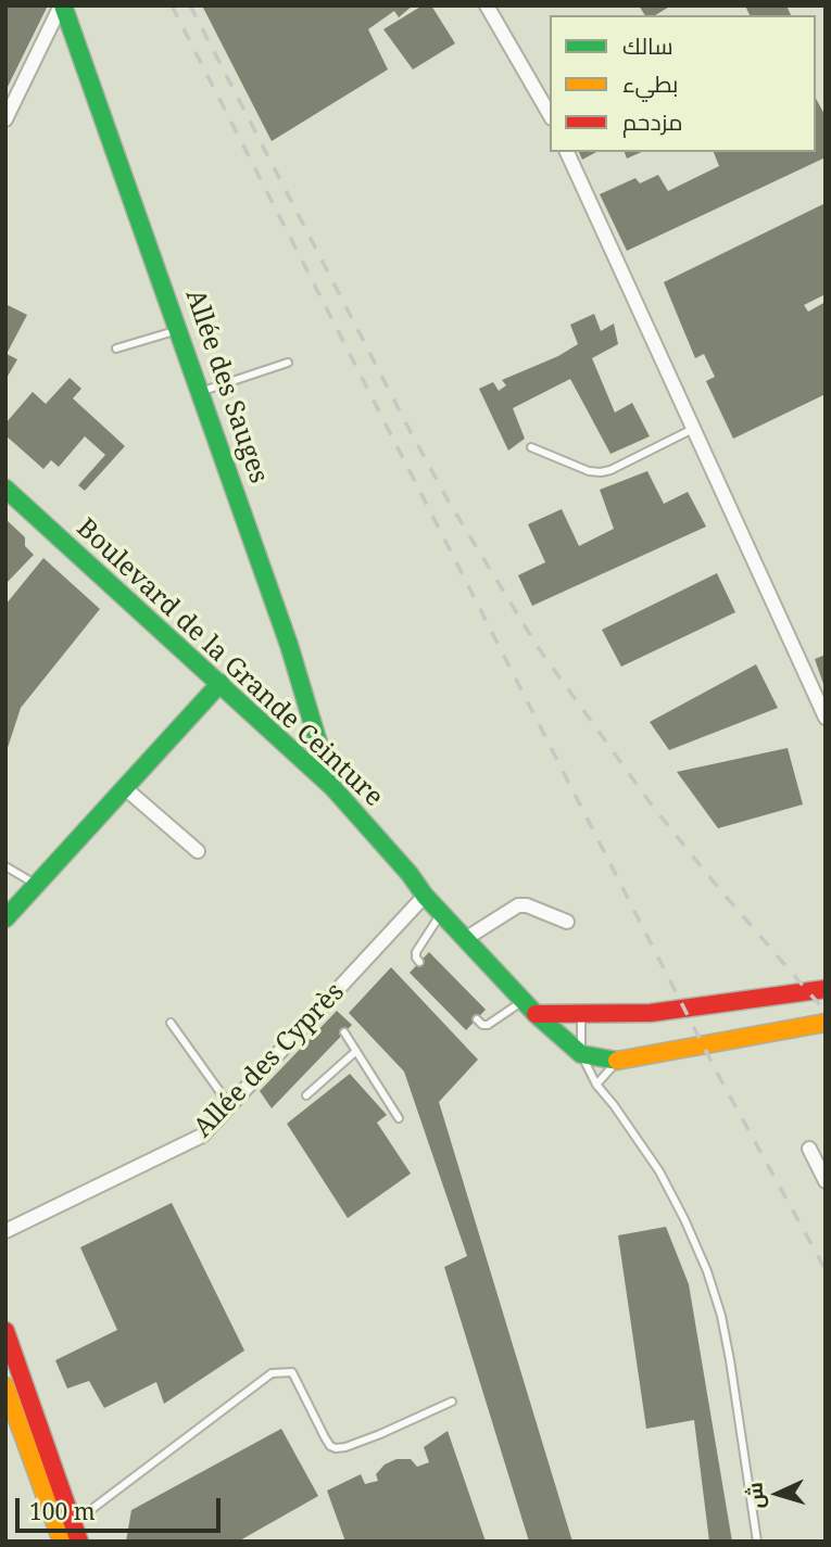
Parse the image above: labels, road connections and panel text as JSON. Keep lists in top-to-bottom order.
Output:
{
  "streets": {
    "main road": ["Allée des Sauges", "Boulevard de la Grande Ceinture"],
    "street": ["Allée des Cyprès"]
  },
  "crossings": [
    ["Allée des Sauges", "Boulevard de la Grande Ceinture"],
    ["Boulevard de la Grande Ceinture", "Allée des Cyprès"]
  ],
  "legend": ["سالك", "بطيء", "مزدحم"],
  "scale_bar": "100 m",
  "north": "left"
}
